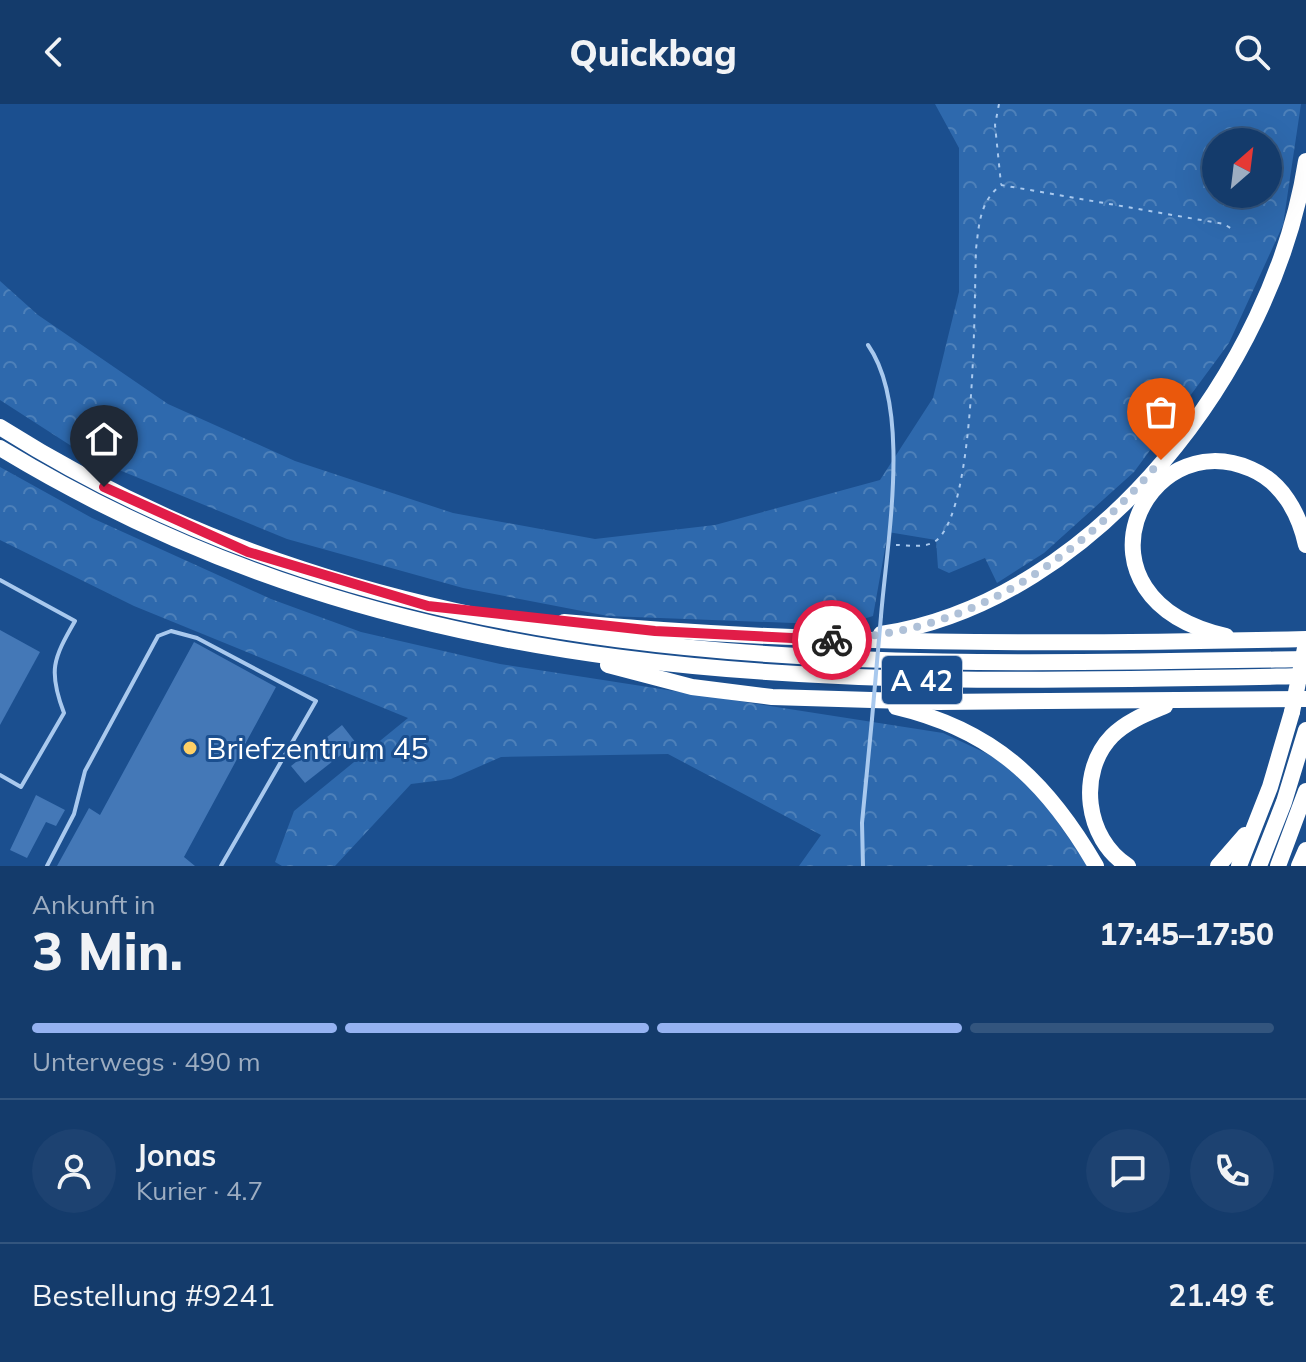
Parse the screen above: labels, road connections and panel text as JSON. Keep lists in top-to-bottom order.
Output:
{
  "streets": {
    "highway": ["A 42"]
  },
  "places": ["Briefzentrum 45"],
  "north": "top right",
  "page": {
    "header": "Quickbag",
    "heading": ["3 Min.", "Ankunft in", "17:45–17:50"],
    "panel": [
      "Jonas",
      "Kurier · 4.7",
      "Bestellung #9241",
      "21.49 €"
    ],
    "bar": "Unterwegs · 490 m"
  }
}
